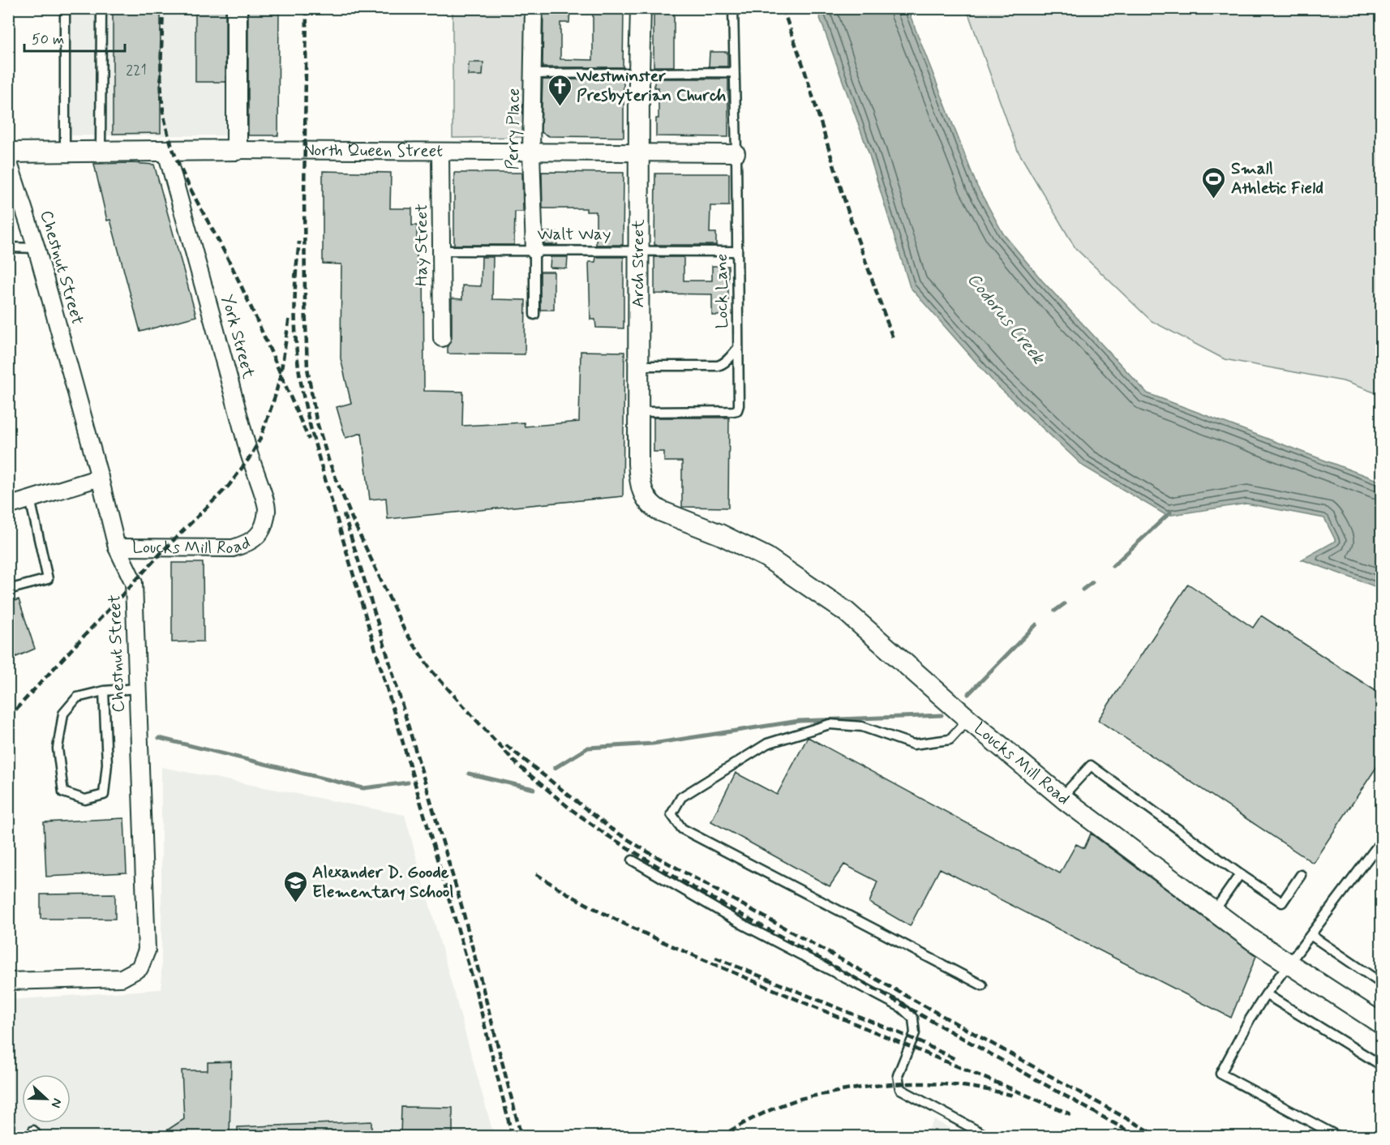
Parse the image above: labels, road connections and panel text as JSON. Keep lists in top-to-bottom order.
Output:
{
  "streets": {
    "street": [
      "Perry Place",
      "North Queen Street",
      "Hay Street",
      "Arch Street",
      "Chestnut Street",
      "York Street",
      "Loucks Mill Road"
    ],
    "lane": ["Walt Way", "Lock Lane"]
  },
  "crossings": [
    ["Perry Place", "North Queen Street"],
    ["Perry Place", "Walt Way"],
    ["North Queen Street", "Hay Street"],
    ["North Queen Street", "Arch Street"],
    ["North Queen Street", "Lock Lane"],
    ["North Queen Street", "York Street"],
    ["Walt Way", "Hay Street"],
    ["Walt Way", "Arch Street"],
    ["Walt Way", "Lock Lane"],
    ["Arch Street", "Lock Lane"],
    ["Arch Street", "Loucks Mill Road"],
    ["Chestnut Street", "Loucks Mill Road"],
    ["York Street", "Loucks Mill Road"]
  ],
  "water": ["Codorus Creek"],
  "places": {
    "church": ["Westminster Presbyterian Church"],
    "sports": ["Small Athletic Field"],
    "school or university": ["Alexander D. Goode Elementary School"]
  },
  "house_numbers": ["221"],
  "scale_bar": "50 m",
  "north": "right"
}
